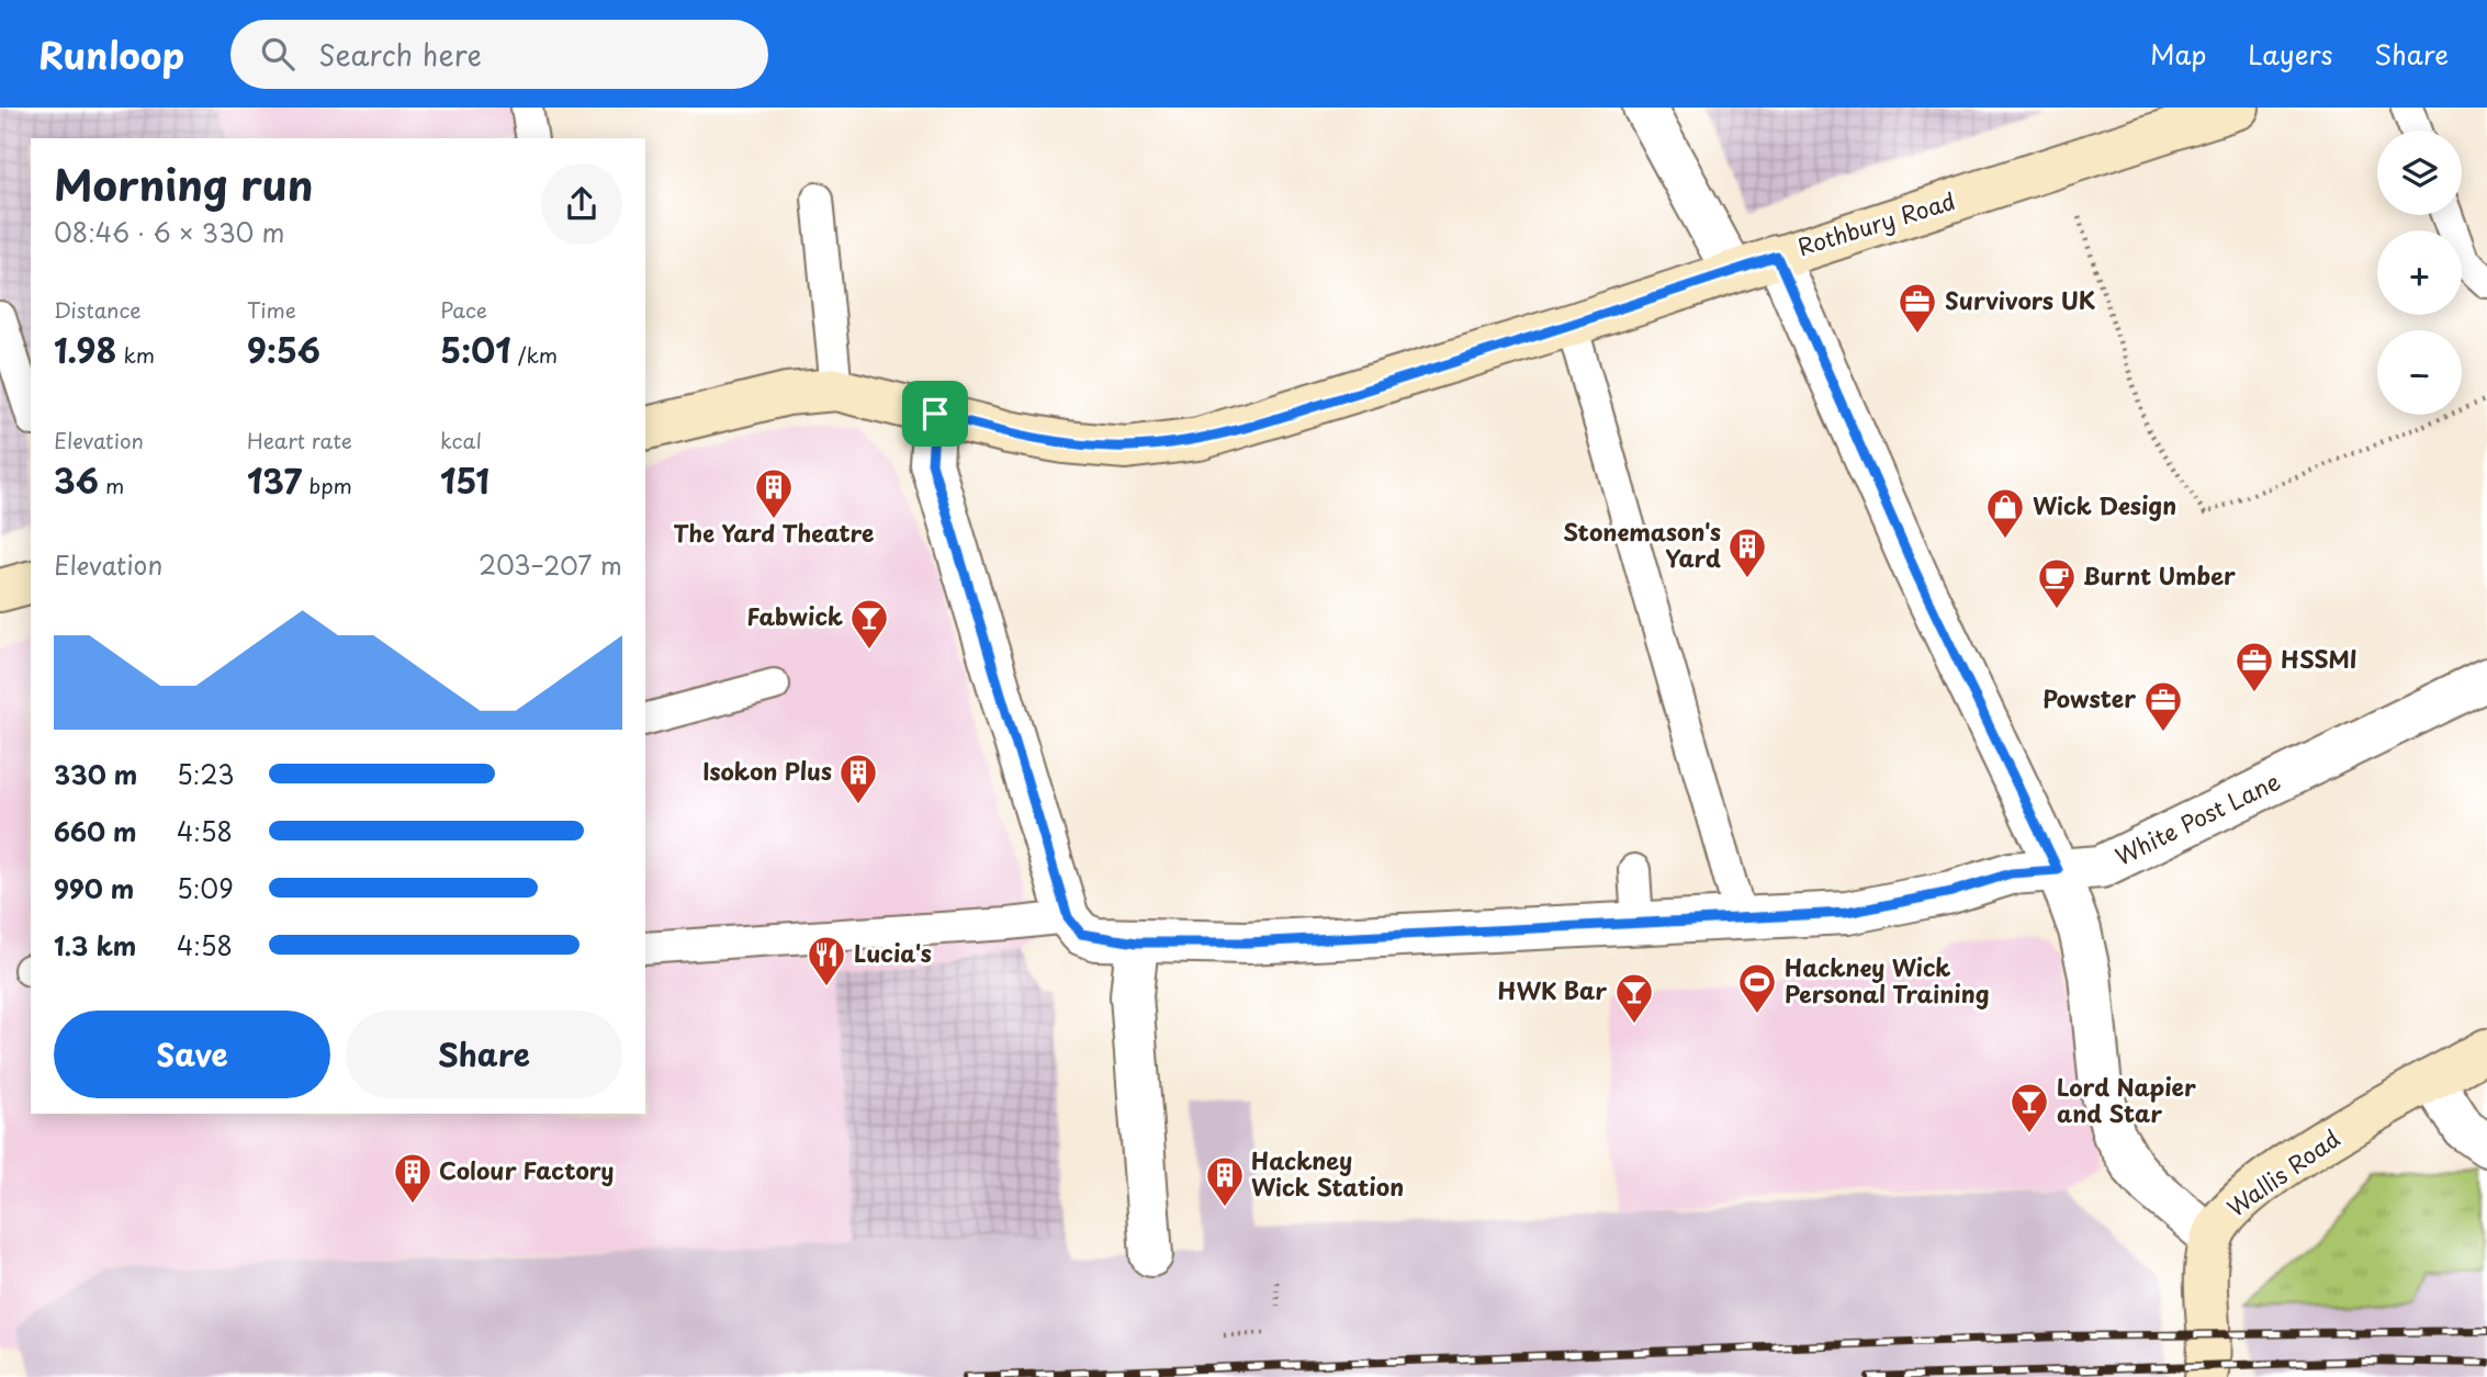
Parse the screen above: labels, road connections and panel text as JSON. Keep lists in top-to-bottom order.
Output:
{
  "streets": {
    "street": ["Rothbury Road", "White Post Lane", "Wallis Road"]
  },
  "places": {
    "office": ["Survivors UK", "HSSMI", "Powster"],
    "building": [
      "The Yard Theatre",
      "Stonemason's Yard",
      "Isokon Plus",
      "Colour Factory",
      "Hackney Wick Station"
    ],
    "shop": ["Wick Design"],
    "cafe": ["Burnt Umber"],
    "bar": ["Fabwick", "HWK Bar", "Lord Napier and Star"],
    "restaurant": ["Lucia's"],
    "sports": ["Hackney Wick Personal Training"]
  },
  "page": {
    "header": "Runloop",
    "search": "Search here",
    "nav": ["Map", "Layers", "Share"],
    "map_buttons": ["+", "−"],
    "heading": ["Morning run", "08:46 · 6 × 330 m"],
    "stats": [
      ["Distance", "1.98 km"],
      ["Time", "9:56"],
      ["Pace", "5:01 /km"],
      ["Elevation", "36 m"],
      ["Heart rate", "137 bpm"],
      ["kcal", "151"]
    ],
    "chart": ["Elevation", "203–207 m"],
    "list": [
      {
        "name": "330 m",
        "note": "5:23"
      },
      {
        "name": "660 m",
        "note": "4:58"
      },
      {
        "name": "990 m",
        "note": "5:09"
      },
      {
        "name": "1.3 km",
        "note": "4:58"
      }
    ],
    "buttons": ["Save", "Share"]
  }
}
